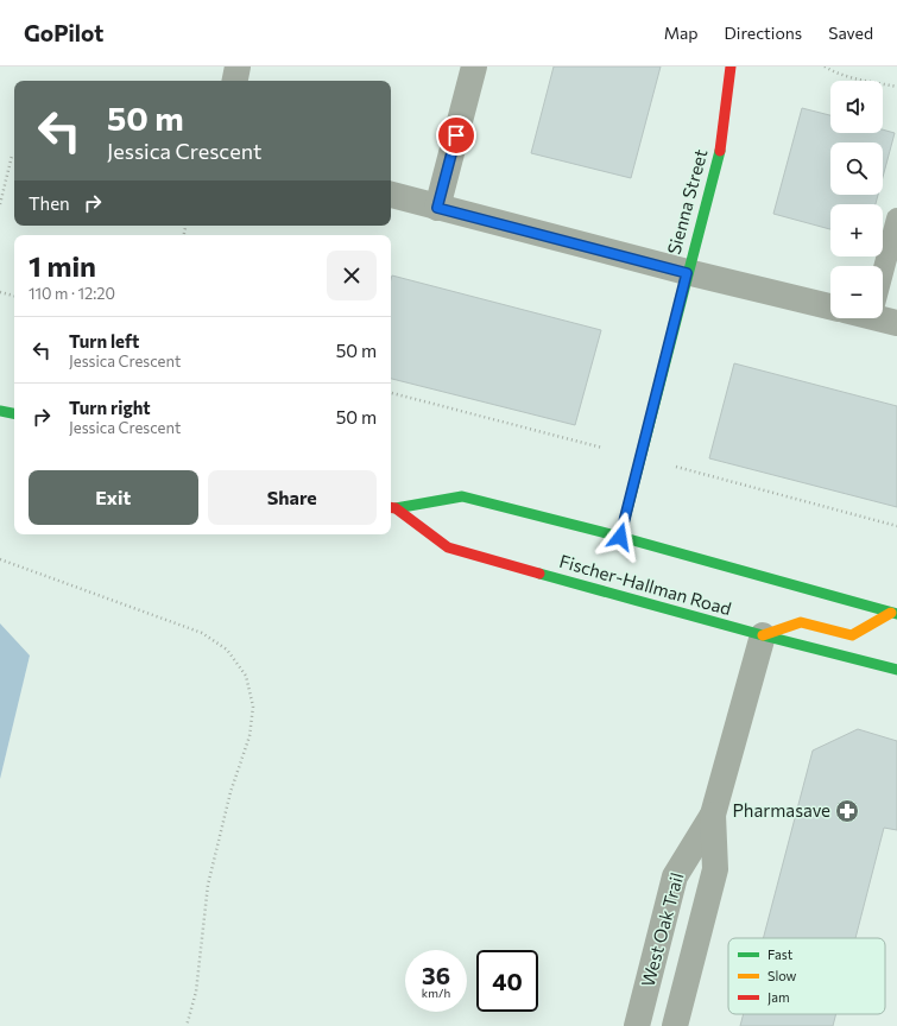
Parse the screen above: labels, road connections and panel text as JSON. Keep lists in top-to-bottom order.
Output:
{
  "streets": {
    "main road": ["Sienna Street", "Fischer-Hallman Road"],
    "street": ["West Oak Trail"]
  },
  "crossings": [
    ["Sienna Street", "Fischer-Hallman Road"],
    ["Fischer-Hallman Road", "West Oak Trail"]
  ],
  "places": {
    "pharmacy": ["Pharmasave"]
  },
  "legend": ["Fast", "Slow", "Jam"],
  "page": {
    "header": "GoPilot",
    "nav": ["Map", "Directions", "Saved"],
    "map_buttons": ["+", "−"],
    "turn": ["50 m", "Jessica Crescent"],
    "then": "Then",
    "heading": ["1 min", "110 m · 12:20"],
    "list": [
      {
        "name": "Turn left",
        "note": "Jessica Crescent",
        "value": "50 m"
      },
      {
        "name": "Turn right",
        "note": "Jessica Crescent",
        "value": "50 m"
      }
    ],
    "buttons": ["Exit", "Share"],
    "speed": "36 km/h",
    "limit": "40"
  }
}
